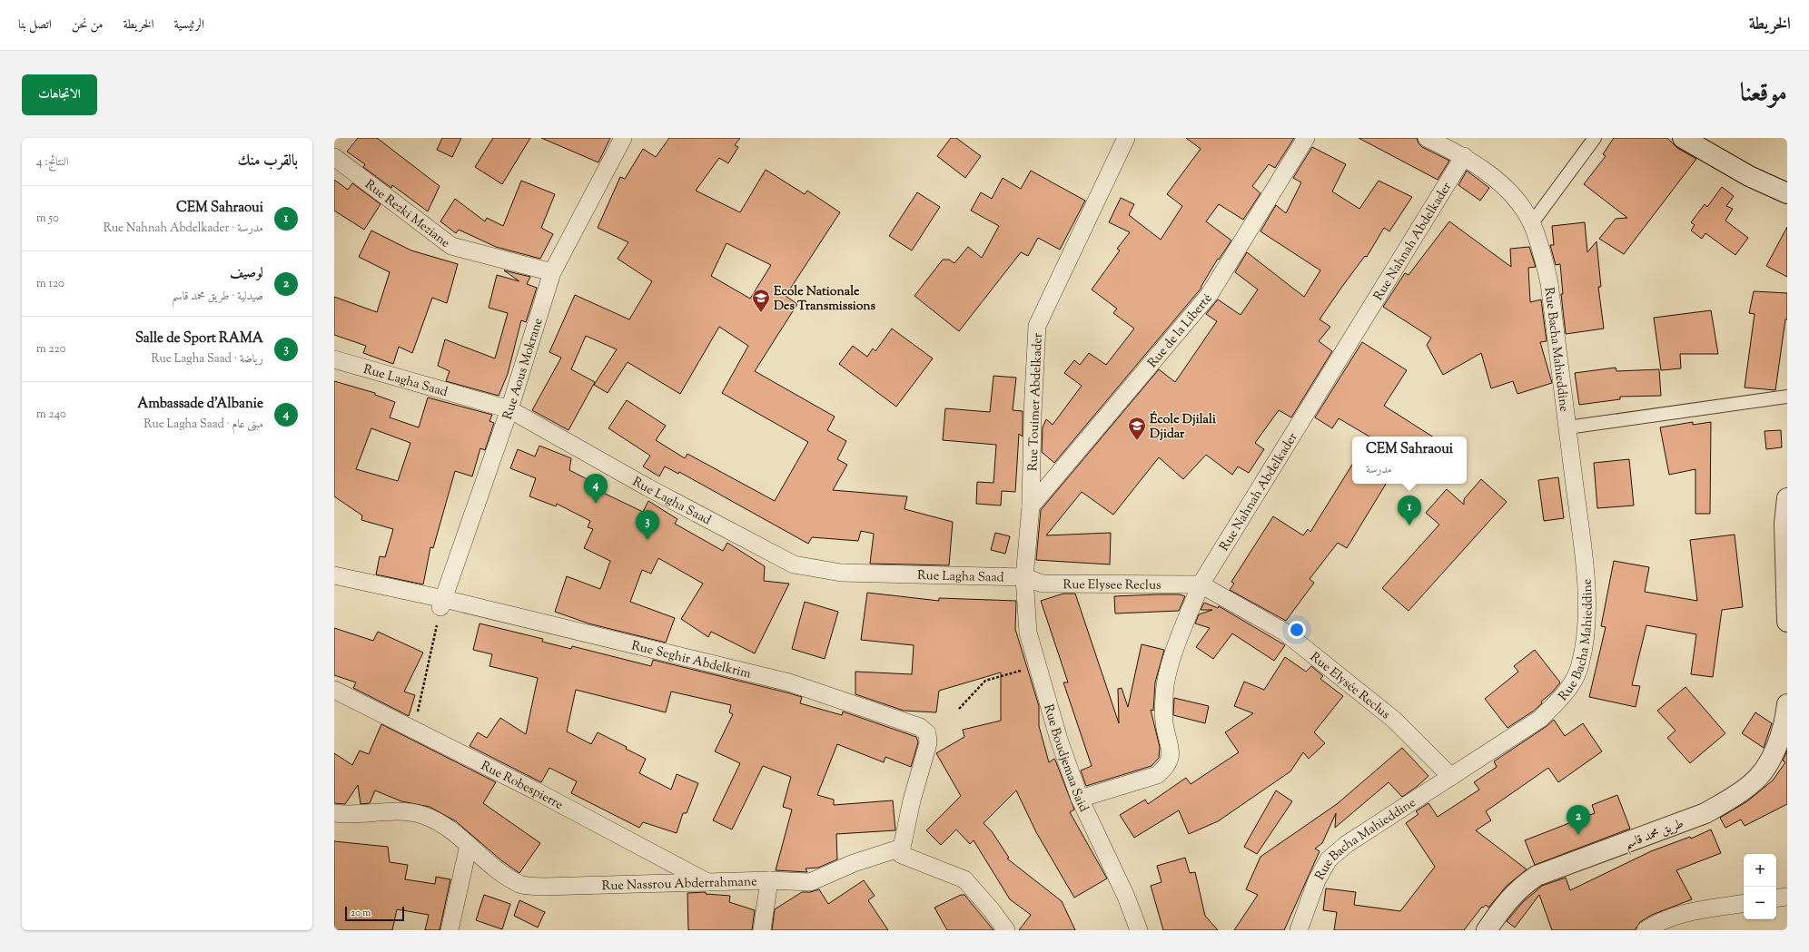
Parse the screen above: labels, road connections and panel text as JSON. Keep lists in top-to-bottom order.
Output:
{
  "streets": {
    "street": [
      "Rue Rezki Meziane",
      "Rue Nahnah Abdelkader",
      "Rue de la Liberté",
      "Rue Bacha Mahieddine",
      "Rue Aous Mokrane",
      "Rue Lagha Saad",
      "Rue Touimer Abdelkader",
      "Rue Elysee Reclus",
      "Rue Seghir Abdelkrim",
      "Rue Elysée Reclus",
      "Rue Boudjemaa Said",
      "Rue Robespierre",
      "طريق محمد قاسم",
      "Rue Nassrou Abderrahmane"
    ]
  },
  "crossings": [
    ["Rue Rezki Meziane", "Rue Aous Mokrane"],
    ["Rue Nahnah Abdelkader", "Rue Bacha Mahieddine"],
    ["Rue Nahnah Abdelkader", "Rue Elysee Reclus"],
    ["Rue Nahnah Abdelkader", "Rue Elysée Reclus"],
    ["Rue Nahnah Abdelkader", "Rue Boudjemaa Said"],
    ["Rue de la Liberté", "Rue Touimer Abdelkader"],
    ["Rue Bacha Mahieddine", "Rue Elysée Reclus"],
    ["Rue Aous Mokrane", "Rue Lagha Saad"],
    ["Rue Aous Mokrane", "Rue Seghir Abdelkrim"],
    ["Rue Lagha Saad", "Rue Touimer Abdelkader"],
    ["Rue Lagha Saad", "Rue Elysee Reclus"],
    ["Rue Lagha Saad", "Rue Boudjemaa Said"],
    ["Rue Touimer Abdelkader", "Rue Elysee Reclus"],
    ["Rue Touimer Abdelkader", "Rue Boudjemaa Said"],
    ["Rue Elysee Reclus", "Rue Elysée Reclus"],
    ["Rue Elysee Reclus", "Rue Boudjemaa Said"],
    ["Rue Seghir Abdelkrim", "Rue Nassrou Abderrahmane"],
    ["Rue Robespierre", "Rue Nassrou Abderrahmane"]
  ],
  "places": {
    "school or university": ["Ecole Nationale Des Transmissions", "École Djilali Djidar"]
  },
  "scale_bar": "20 m",
  "page": {
    "header": "الخريطة",
    "nav": [
      "الرئيسية",
      "الخريطة",
      "من نحن",
      "اتصل بنا"
    ],
    "title": "موقعنا",
    "buttons": "الاتجاهات",
    "heading": ["بالقرب منك", "النتائج: 4"],
    "list": [
      {
        "mark": "1",
        "name": "CEM Sahraoui",
        "note": "مدرسة · Rue Nahnah Abdelkader",
        "value": "50 m"
      },
      {
        "mark": "2",
        "name": "لوصيف",
        "note": "صيدلية · طريق محمد قاسم",
        "value": "120 m"
      },
      {
        "mark": "3",
        "name": "Salle de Sport RAMA",
        "note": "رياضة · Rue Lagha Saad",
        "value": "220 m"
      },
      {
        "mark": "4",
        "name": "Ambassade d'Albanie",
        "note": "مبنى عام · Rue Lagha Saad",
        "value": "240 m"
      }
    ],
    "popup": ["CEM Sahraoui", "مدرسة"],
    "pins": [
      "4",
      "1",
      "3",
      "2"
    ],
    "map_buttons": ["+", "−"],
    "scale": "20 m"
  }
}
